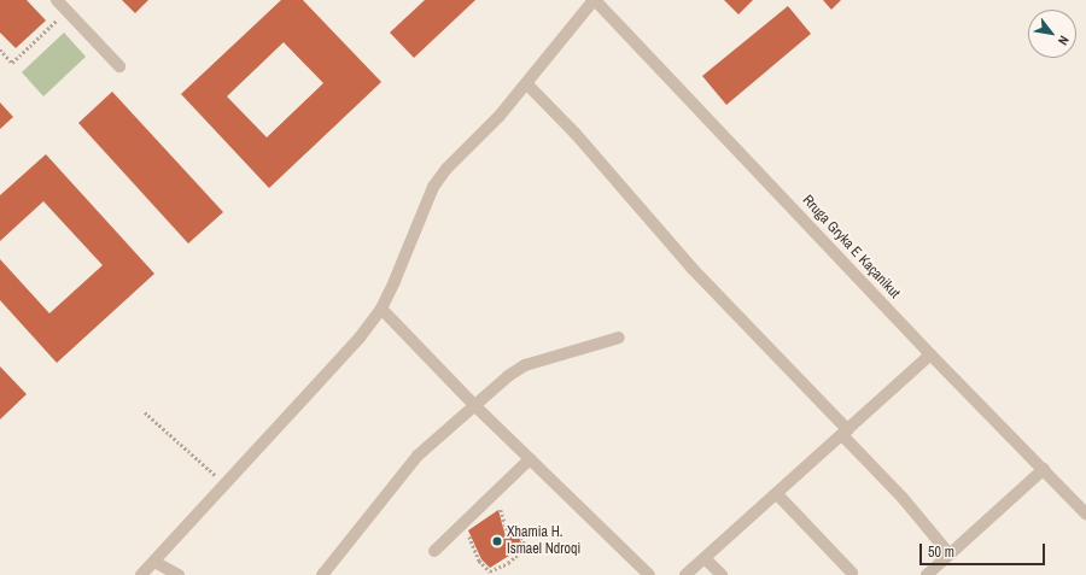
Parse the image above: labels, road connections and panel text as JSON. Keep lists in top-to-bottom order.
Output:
{
  "streets": {
    "street": ["Rruga Gryka E Kaçanikut"]
  },
  "places": ["Xhamia H. Ismael Ndroqi"],
  "scale_bar": "50 m",
  "north": "bottom right"
}
